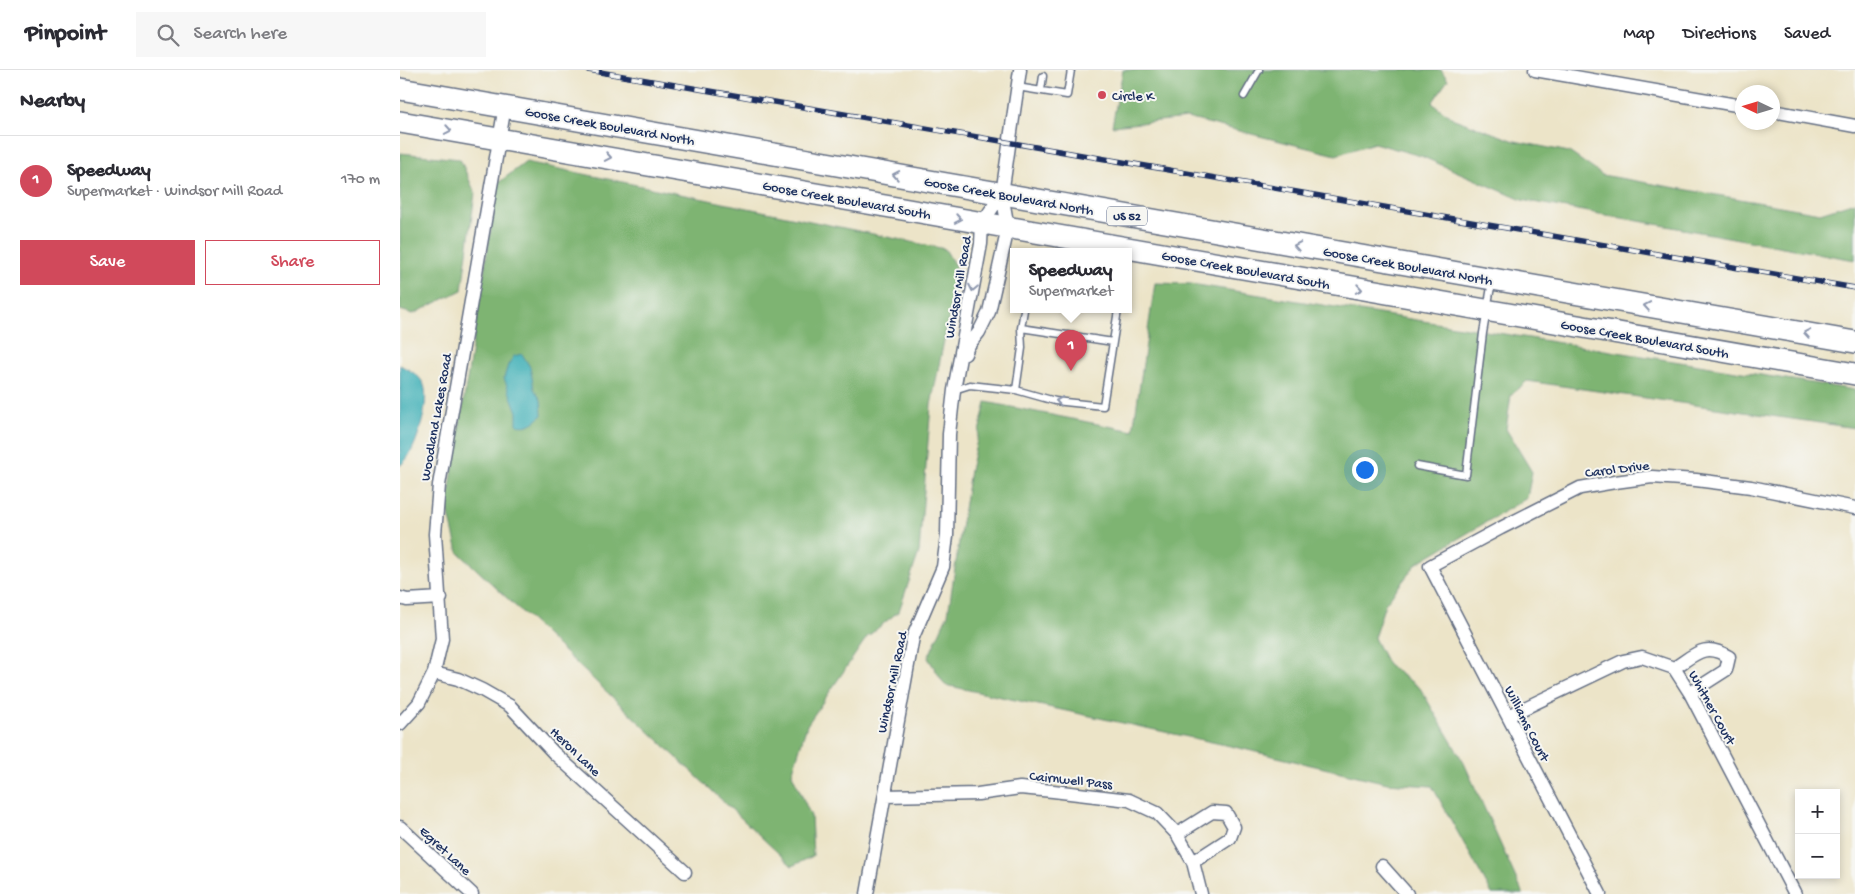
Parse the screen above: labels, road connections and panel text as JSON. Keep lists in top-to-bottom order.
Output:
{
  "streets": {
    "highway": ["Goose Creek Boulevard North", "Goose Creek Boulevard South", "US 52"],
    "street": [
      "Windsor Mill Road",
      "Woodland Lakes Road",
      "Carol Drive",
      "Whitner Court",
      "Williams Court",
      "Heron Lane",
      "Cairnwell Pass",
      "Egret Lane"
    ]
  },
  "crossings": [
    ["Goose Creek Boulevard North", "Windsor Mill Road"],
    ["Goose Creek Boulevard North", "Woodland Lakes Road"],
    ["Goose Creek Boulevard South", "Windsor Mill Road"],
    ["Goose Creek Boulevard South", "Woodland Lakes Road"],
    ["Windsor Mill Road", "Cairnwell Pass"],
    ["Woodland Lakes Road", "Heron Lane"],
    ["Carol Drive", "Williams Court"],
    ["Whitner Court", "Williams Court"]
  ],
  "one_way": ["Goose Creek Boulevard North", "Goose Creek Boulevard South"],
  "places": ["Circle K"],
  "north": "left",
  "page": {
    "header": "Pinpoint",
    "search": "Search here",
    "nav": ["Map", "Directions", "Saved"],
    "heading": "Nearby",
    "list": [
      {
        "mark": "1",
        "name": "Speedway",
        "note": "Supermarket · Windsor Mill Road",
        "value": "170 m"
      }
    ],
    "buttons": ["Save", "Share"],
    "popup": ["Speedway", "Supermarket"],
    "pins": "1",
    "map_buttons": ["+", "−"]
  }
}
